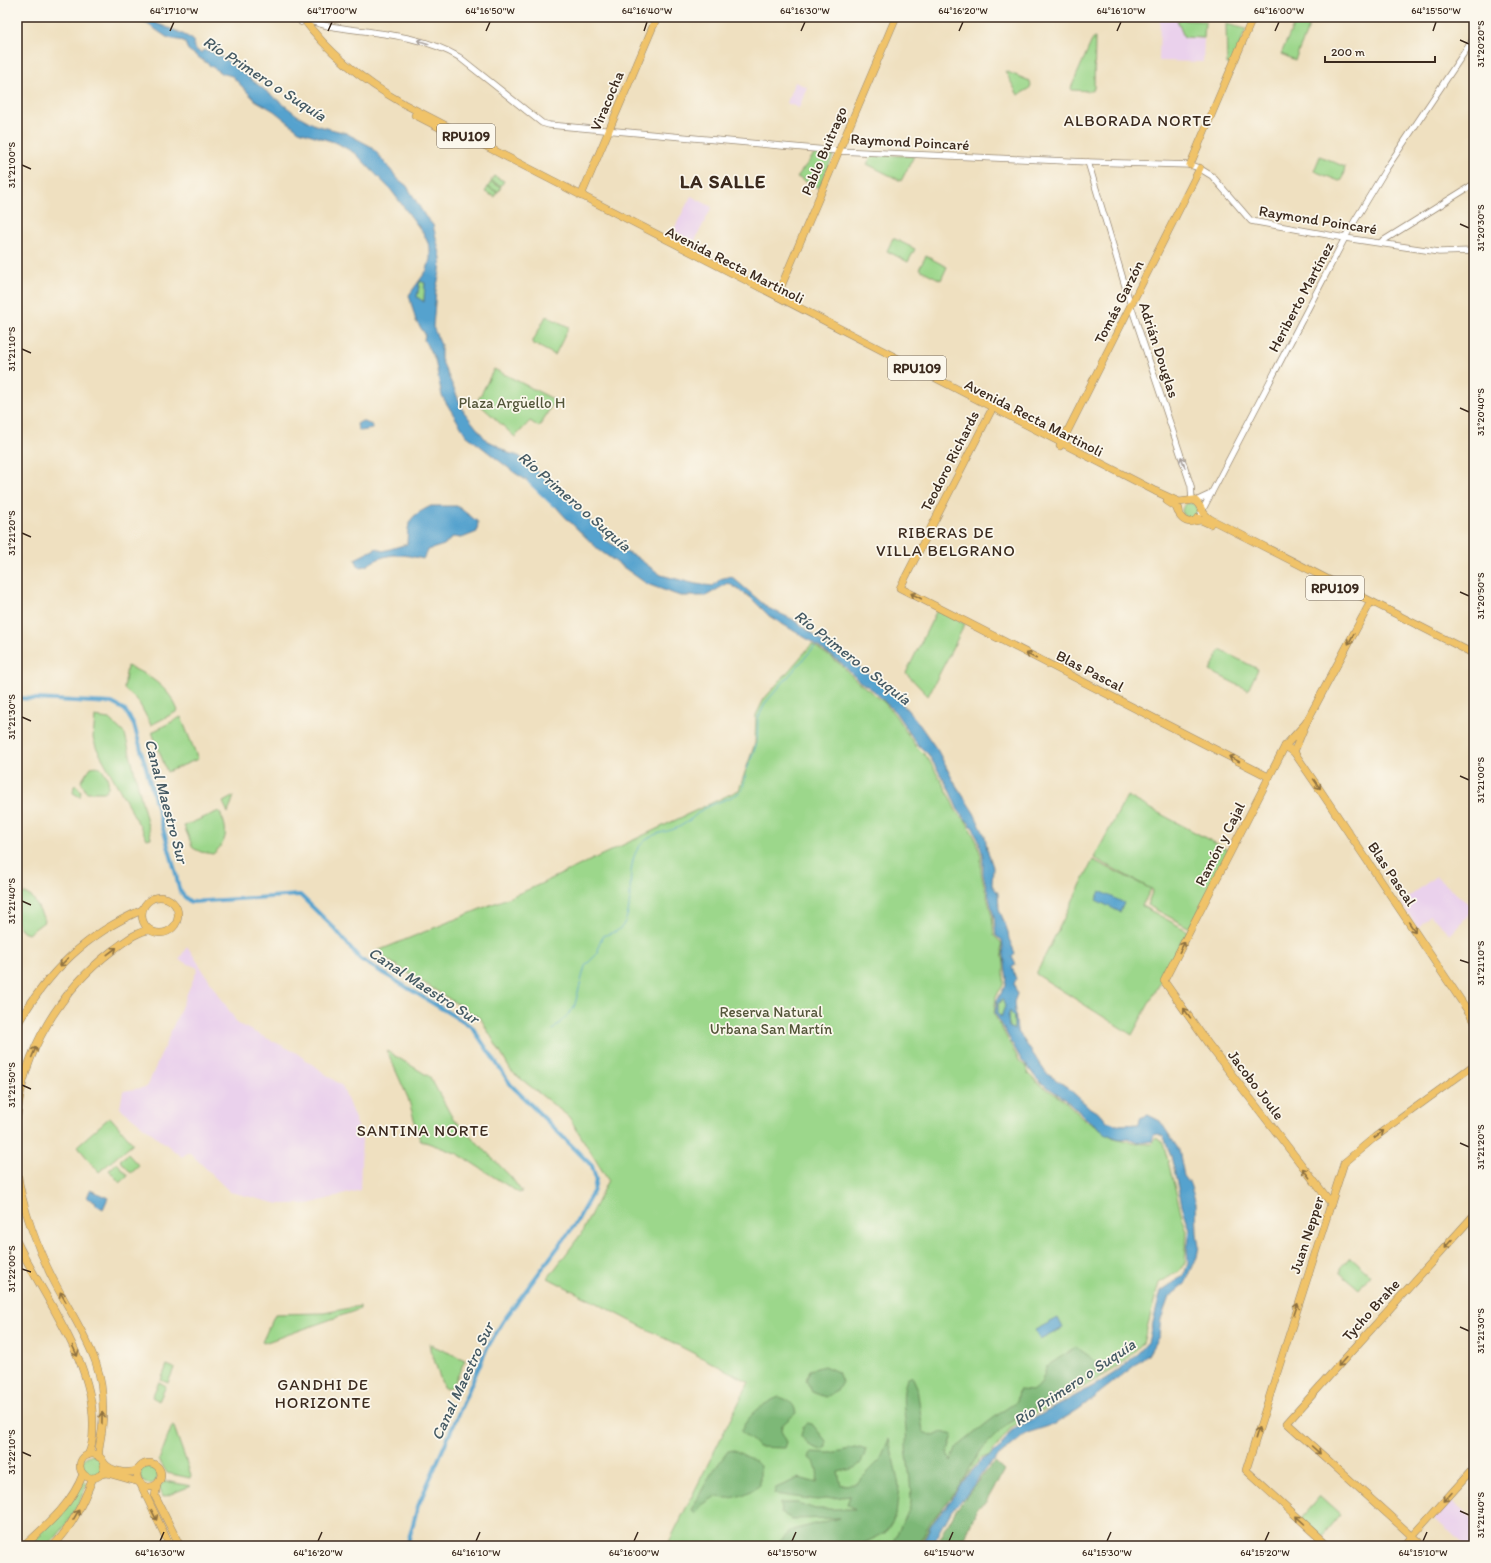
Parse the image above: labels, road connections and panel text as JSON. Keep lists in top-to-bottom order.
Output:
{
  "streets": {
    "main road": [
      "Viracocha",
      "RPU109",
      "Pablo Buitrago",
      "Avenida Recta Martinoli",
      "Tomás Garzón",
      "Teodoro Richards",
      "Blas Pascal",
      "Ramón y Cajal",
      "Jacobo Joule",
      "Juan Nepper",
      "Tycho Brahe"
    ],
    "street": ["Raymond Poincaré", "Heriberto Martínez", "Adrián Douglas"]
  },
  "crossings": [
    ["Viracocha", "Raymond Poincaré"],
    ["Viracocha", "Avenida Recta Martinoli"],
    ["RPU109", "Avenida Recta Martinoli"],
    ["RPU109", "Heriberto Martínez"],
    ["RPU109", "Adrián Douglas"],
    ["RPU109", "Ramón y Cajal"],
    ["Raymond Poincaré", "Pablo Buitrago"],
    ["Raymond Poincaré", "Avenida Recta Martinoli"],
    ["Raymond Poincaré", "Heriberto Martínez"],
    ["Raymond Poincaré", "Tomás Garzón"],
    ["Raymond Poincaré", "Adrián Douglas"],
    ["Pablo Buitrago", "Avenida Recta Martinoli"],
    ["Avenida Recta Martinoli", "Heriberto Martínez"],
    ["Avenida Recta Martinoli", "Tomás Garzón"],
    ["Avenida Recta Martinoli", "Adrián Douglas"],
    ["Avenida Recta Martinoli", "Teodoro Richards"],
    ["Heriberto Martínez", "Adrián Douglas"],
    ["Tomás Garzón", "Adrián Douglas"],
    ["Teodoro Richards", "Blas Pascal"],
    ["Blas Pascal", "Ramón y Cajal"],
    ["Ramón y Cajal", "Jacobo Joule"],
    ["Jacobo Joule", "Juan Nepper"]
  ],
  "one_way": ["Adrián Douglas", "Jacobo Joule", "Juan Nepper"],
  "districts": [
    "ALBORADA NORTE",
    "LA SALLE",
    "RIBERAS DE VILLA BELGRANO",
    "SANTINA NORTE",
    "GANDHI DE HORIZONTE"
  ],
  "water": ["Río Primero o Suquía", "Canal Maestro Sur"],
  "parks": ["Plaza Argüello H", "Reserva Natural Urbana San Martín"],
  "scale_bar": "200 m",
  "coordinates": [
    "64°17'10\"W",
    "64°17'00\"W",
    "64°16'50\"W",
    "64°16'40\"W",
    "64°16'30\"W",
    "64°16'20\"W",
    "64°16'10\"W",
    "64°16'00\"W",
    "64°15'50\"W",
    "31°20'20\"S",
    "31°21'00\"S",
    "31°20'30\"S",
    "31°21'10\"S",
    "31°20'40\"S",
    "31°21'20\"S",
    "31°20'50\"S",
    "31°21'30\"S",
    "31°21'40\"S",
    "31°21'50\"S",
    "31°22'00\"S",
    "31°22'10\"S",
    "64°15'40\"W",
    "64°15'30\"W",
    "64°15'20\"W",
    "64°15'10\"W"
  ]
}
